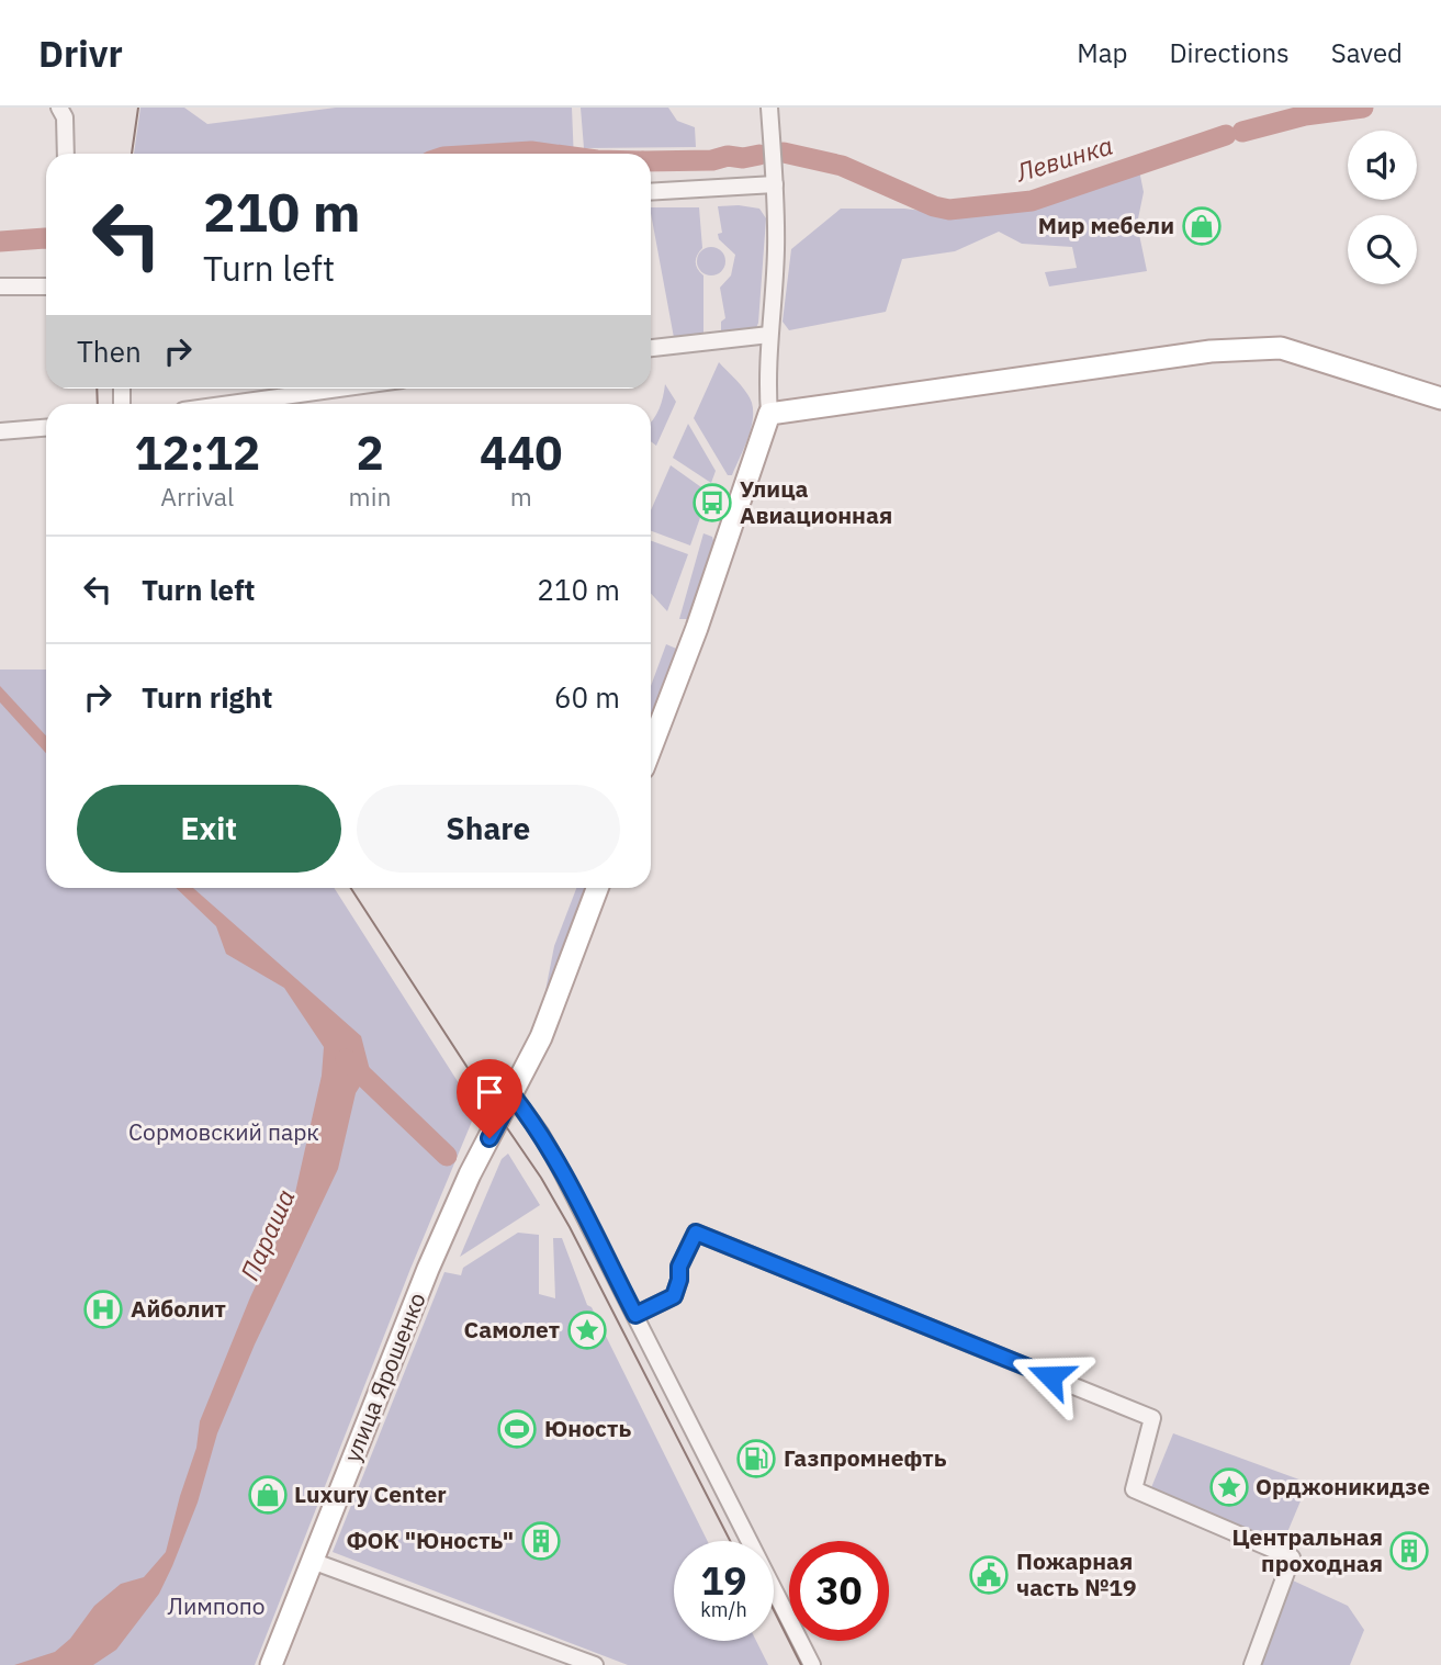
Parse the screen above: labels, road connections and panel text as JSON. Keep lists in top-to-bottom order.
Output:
{
  "streets": {
    "main road": ["улица Ярошенко"]
  },
  "water": ["Левинка", "Параша"],
  "parks": ["Сормовский парк", "Лимпопо"],
  "places": {
    "shop": ["Мир мебели", "Luxury Center"],
    "bus stop": ["Улица Авиационная"],
    "hospital": ["Айболит"],
    "place": ["Самолет", "Орджоникидзе"],
    "sports": ["Юность"],
    "fuel station": ["Газпромнефть"],
    "building": ["ФОК \"Юность\"", "Центральная проходная"],
    "public building": ["Пожарная часть №19"]
  },
  "page": {
    "header": "Drivr",
    "nav": ["Map", "Directions", "Saved"],
    "turn": ["210 m", "Turn left"],
    "then": "Then",
    "eta": [
      "12:12",
      "Arrival",
      "2",
      "min",
      "440",
      "m"
    ],
    "list": [
      {
        "name": "Turn left",
        "value": "210 m"
      },
      {
        "name": "Turn right",
        "value": "60 m"
      }
    ],
    "buttons": ["Exit", "Share"],
    "speed": "19 km/h",
    "limit": "30"
  }
}
